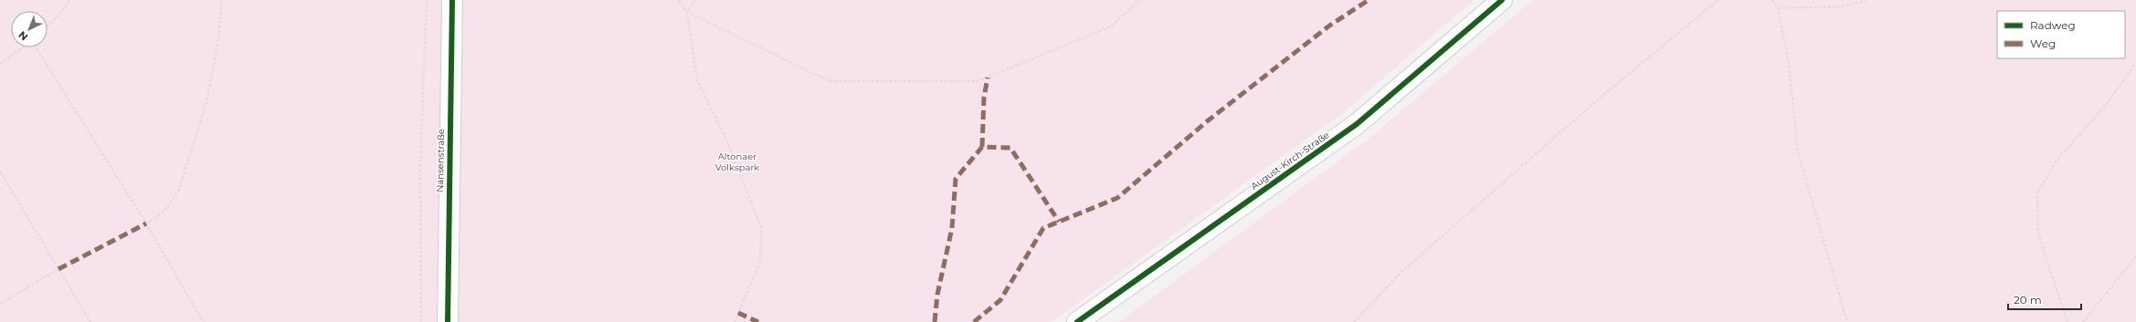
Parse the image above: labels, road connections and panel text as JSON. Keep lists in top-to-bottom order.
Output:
{
  "streets": {
    "street": ["Nansenstraße", "August-Kirch-Straße"]
  },
  "parks": ["Altonaer Volkspark"],
  "legend": ["Radweg", "Weg"],
  "scale_bar": "20 m",
  "north": "bottom left"
}
